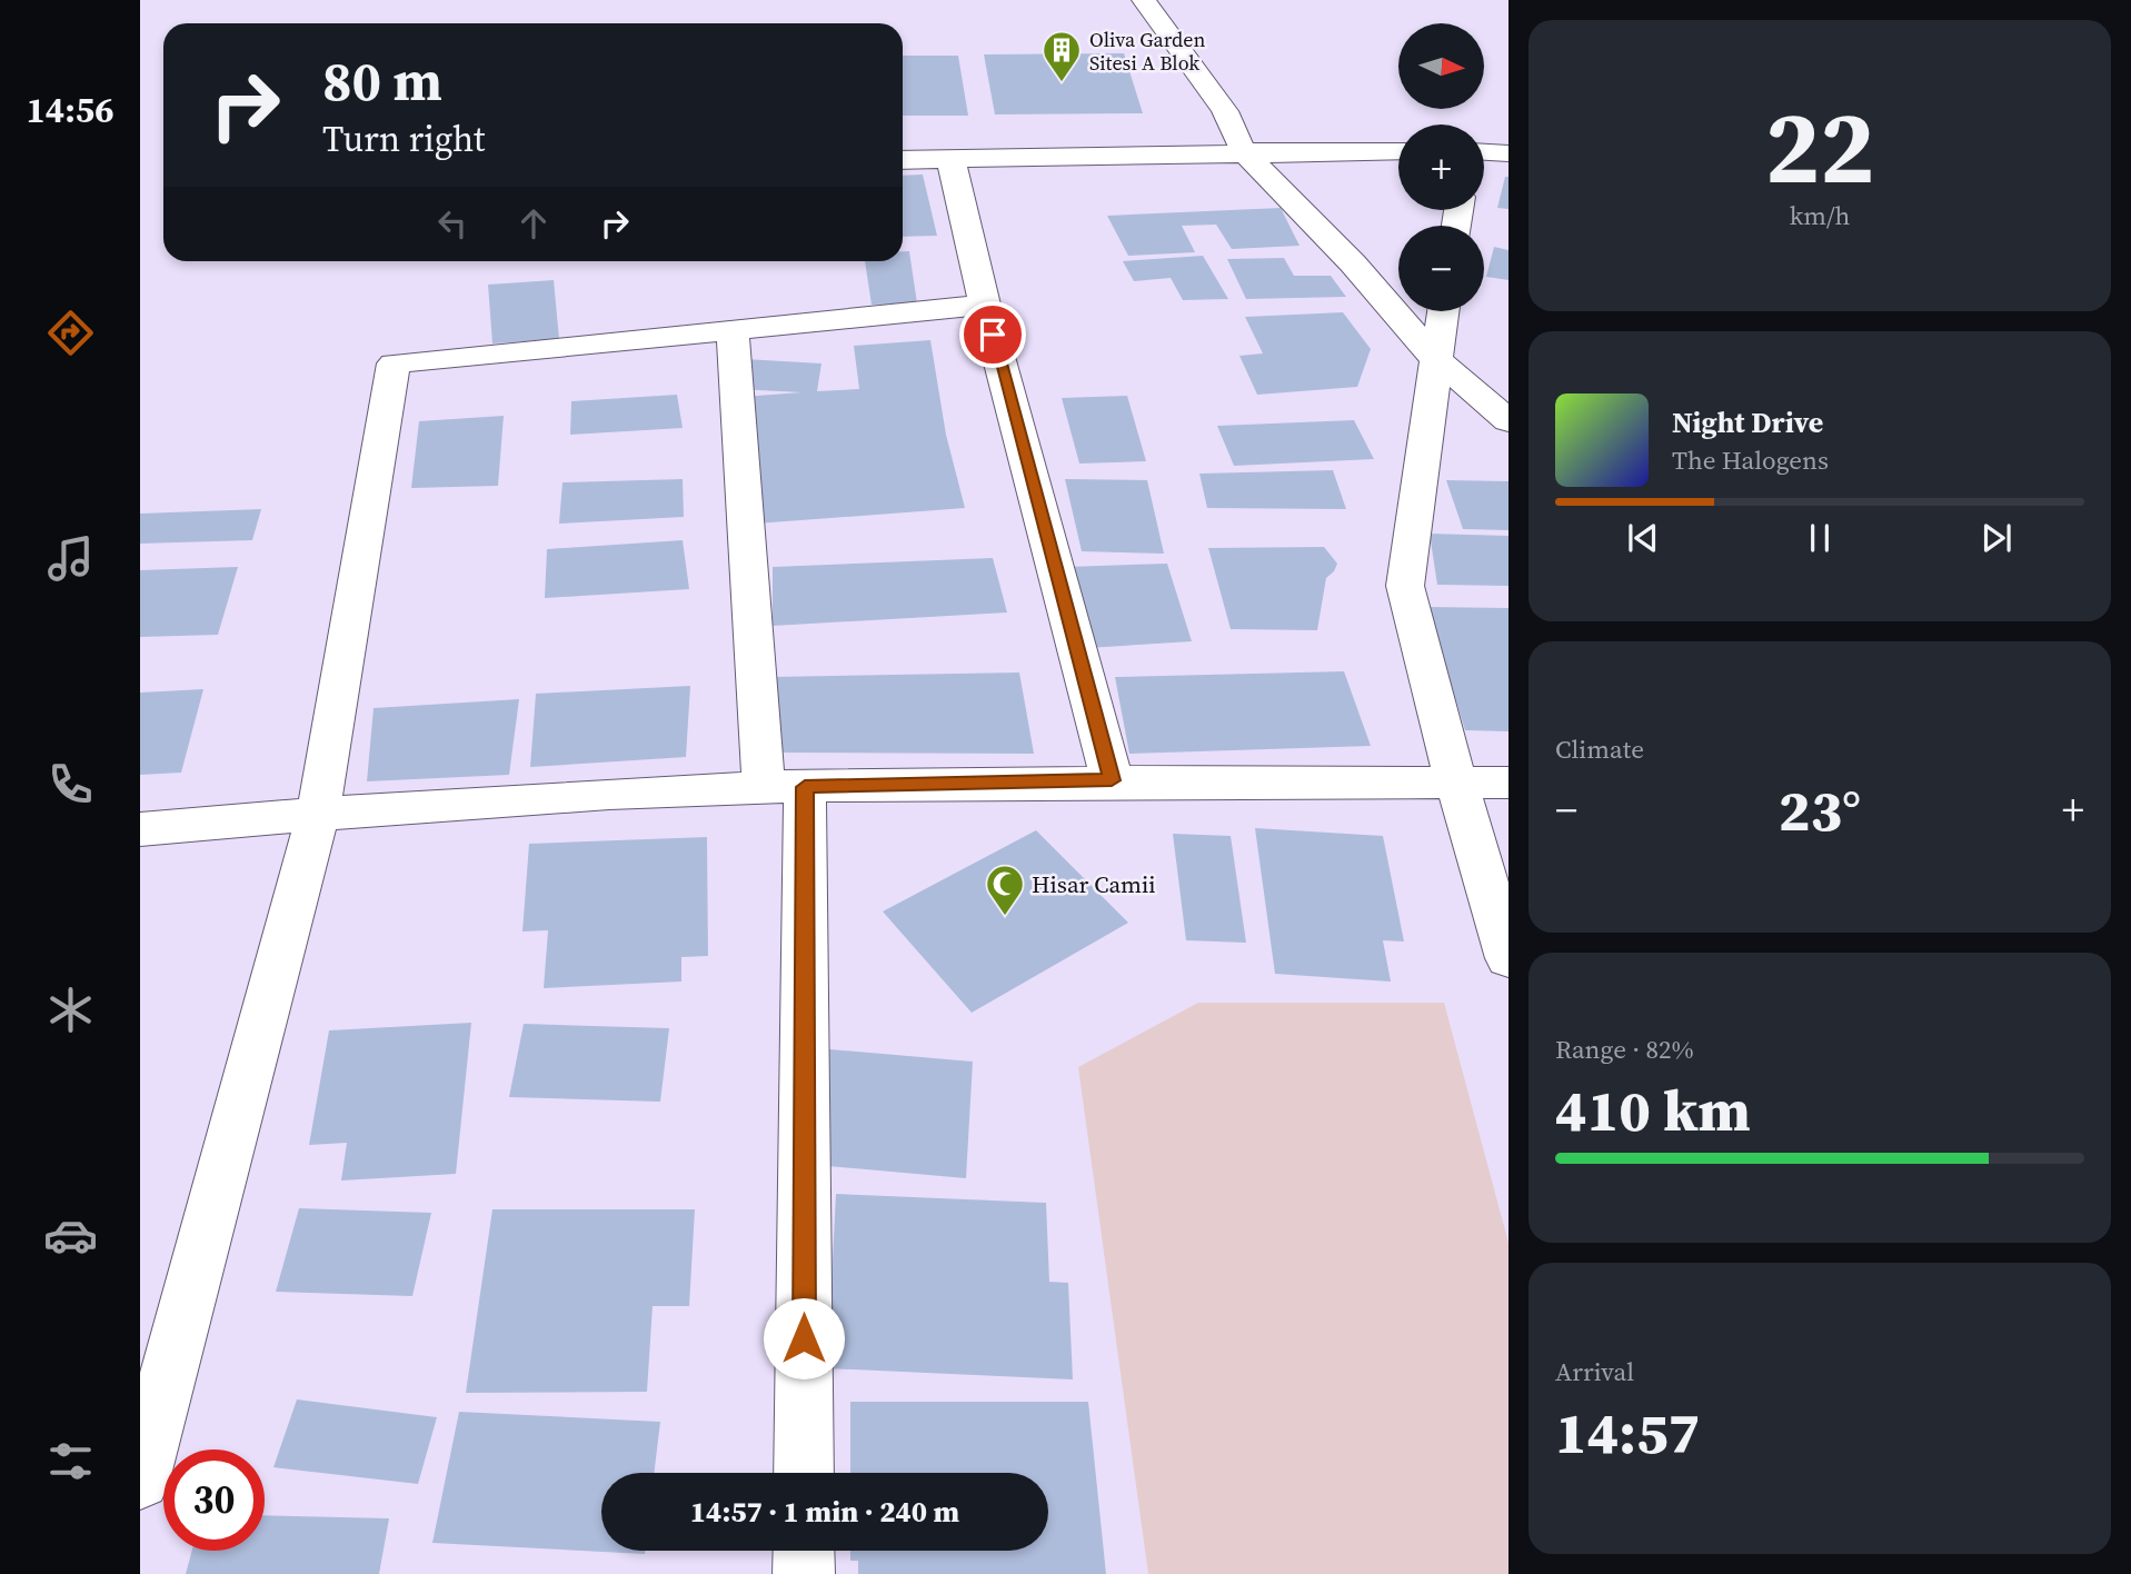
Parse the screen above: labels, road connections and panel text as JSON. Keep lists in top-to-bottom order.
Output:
{
  "places": {
    "building": ["Oliva Garden Sitesi A Blok"],
    "mosque": ["Hisar Camii"]
  },
  "north": "right",
  "page": {
    "tabs": "14:56",
    "tile": [
      ["22", "km/h"],
      "Climate",
      ["Range · 82%", "410 km"],
      ["Arrival", "14:57"]
    ],
    "map_buttons": ["+", "−"],
    "turn": ["80 m", "Turn right"],
    "song": ["Night Drive", "The Halogens"],
    "heat": ["−", "23°", "+"],
    "limit": "30",
    "trip": "14:57 · 1 min · 240 m"
  }
}
